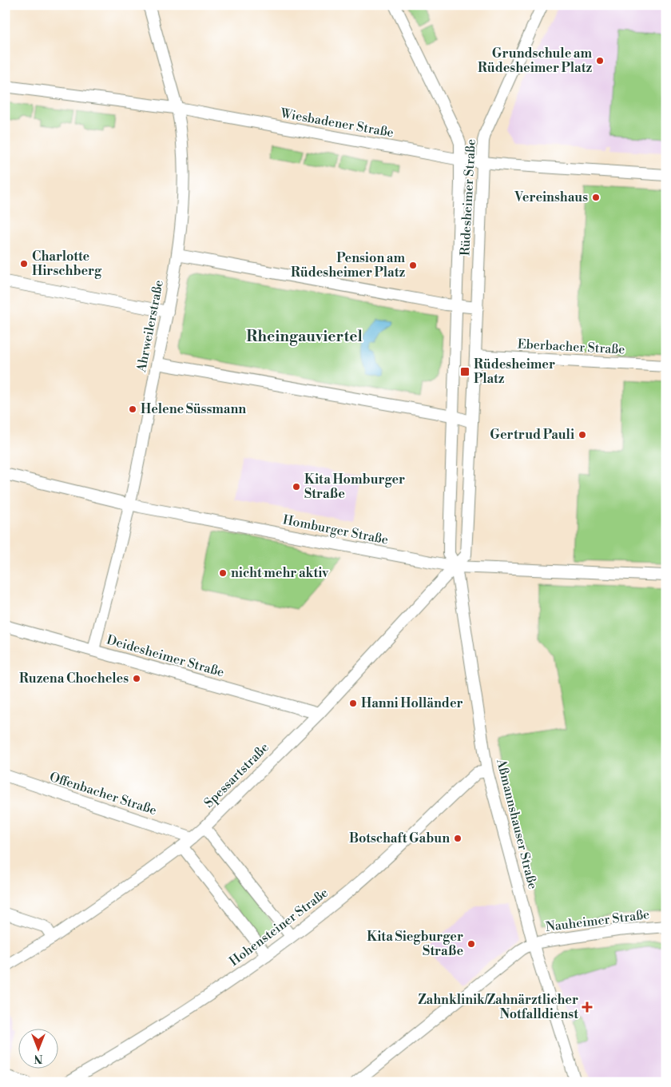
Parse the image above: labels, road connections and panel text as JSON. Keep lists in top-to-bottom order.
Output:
{
  "streets": {
    "street": [
      "Wiesbadener Straße",
      "Rüdesheimer Straße",
      "Ahrweilerstraße",
      "Eberbacher Straße",
      "Homburger Straße",
      "Deidesheimer Straße",
      "Spessartstraße",
      "Offenbacher Straße",
      "Aßmannshauser Straße",
      "Nauheimer Straße",
      "Hohensteiner Straße"
    ]
  },
  "crossings": [
    ["Wiesbadener Straße", "Rüdesheimer Straße"],
    ["Wiesbadener Straße", "Ahrweilerstraße"],
    ["Rüdesheimer Straße", "Eberbacher Straße"],
    ["Rüdesheimer Straße", "Homburger Straße"],
    ["Rüdesheimer Straße", "Spessartstraße"],
    ["Rüdesheimer Straße", "Aßmannshauser Straße"],
    ["Ahrweilerstraße", "Homburger Straße"],
    ["Ahrweilerstraße", "Deidesheimer Straße"],
    ["Homburger Straße", "Spessartstraße"],
    ["Homburger Straße", "Aßmannshauser Straße"],
    ["Deidesheimer Straße", "Spessartstraße"],
    ["Spessartstraße", "Offenbacher Straße"],
    ["Spessartstraße", "Aßmannshauser Straße"],
    ["Aßmannshauser Straße", "Nauheimer Straße"],
    ["Aßmannshauser Straße", "Hohensteiner Straße"]
  ],
  "districts": ["Rheingauviertel"],
  "places": {
    "other": [
      "Grundschule am Rüdesheimer Platz",
      "Vereinshaus",
      "Charlotte Hirschberg",
      "Pension am Rüdesheimer Platz",
      "Helene Süssmann",
      "Gertrud Pauli",
      "Kita Homburger Straße",
      "nicht mehr aktiv",
      "Ruzena Chocheles",
      "Hanni Holländer",
      "Botschaft Gabun",
      "Kita Siegburger Straße"
    ],
    "transit": ["Rüdesheimer Platz"],
    "health": ["Zahnklinik/Zahnärztlicher Notfalldienst"]
  },
  "north": "bottom"
}
